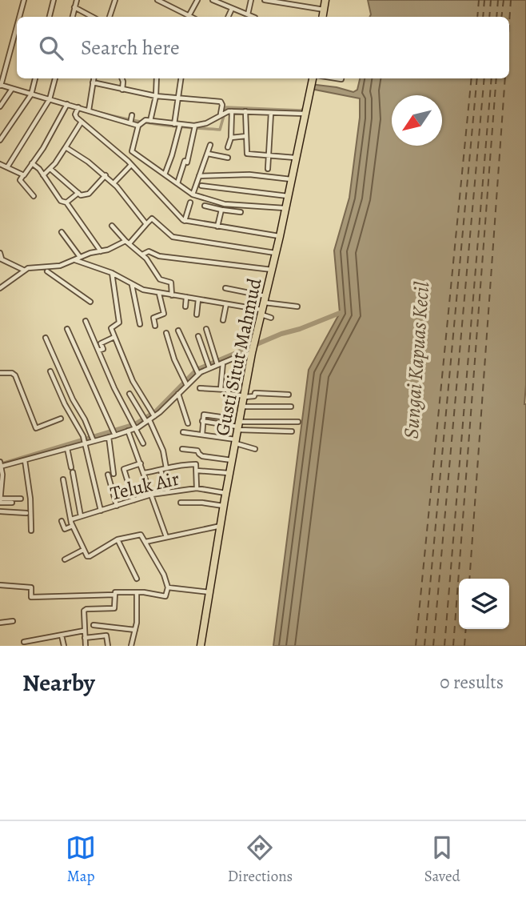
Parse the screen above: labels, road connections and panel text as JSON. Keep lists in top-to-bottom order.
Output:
{
  "streets": {
    "highway": ["Gusti Situt Mahmud"],
    "street": ["Teluk Air"]
  },
  "crossings": [
    ["Gusti Situt Mahmud", "Teluk Air"]
  ],
  "water": ["Sungai Kapuas Kecil"],
  "north": "bottom left",
  "page": {
    "search": "Search here",
    "heading": ["Nearby", "0 results"],
    "nav": ["Map", "Directions", "Saved"]
  }
}
